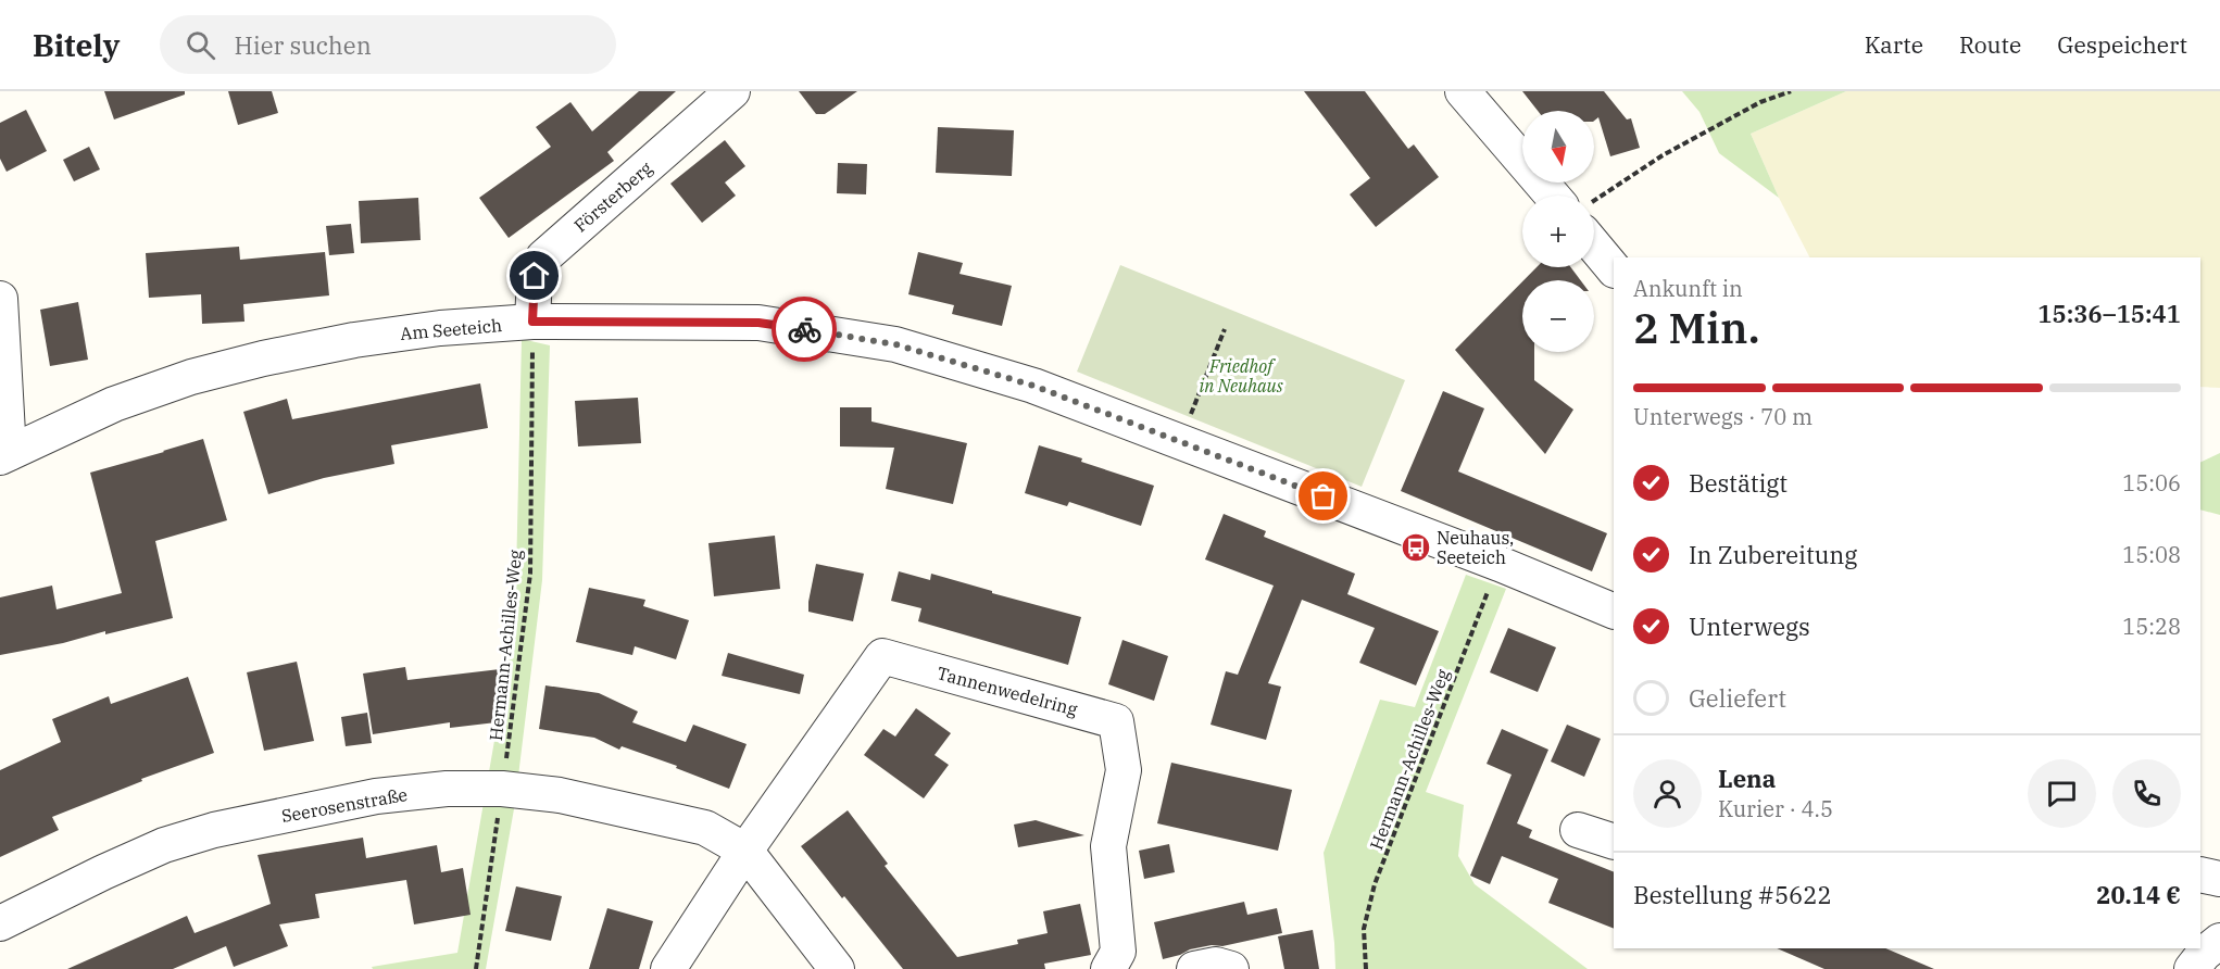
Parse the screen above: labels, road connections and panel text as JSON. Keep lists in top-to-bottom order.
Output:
{
  "streets": {
    "street": [
      "Försterberg",
      "Am Seeteich",
      "Tannenwedelring",
      "Seerosenstraße"
    ],
    "path": ["Hermann-Achilles-Weg"]
  },
  "crossings": [
    ["Försterberg", "Am Seeteich"],
    ["Försterberg", "Hermann-Achilles-Weg"],
    ["Am Seeteich", "Hermann-Achilles-Weg"],
    ["Hermann-Achilles-Weg", "Seerosenstraße"],
    ["Tannenwedelring", "Seerosenstraße"]
  ],
  "parks": ["Friedhof in Neuhaus"],
  "places": {
    "bus stop": ["Neuhaus, Seeteich"]
  },
  "north": "bottom",
  "page": {
    "header": "Bitely",
    "search": "Hier suchen",
    "nav": ["Karte", "Route", "Gespeichert"],
    "map_buttons": ["+", "−"],
    "heading": ["2 Min.", "Ankunft in", "15:36–15:41"],
    "panel": [
      "Lena",
      "Kurier · 4.5",
      "Bestellung #5622",
      "20.14 €"
    ],
    "bar": "Unterwegs · 70 m",
    "list": [
      ["Bestätigt", "15:06"],
      ["In Zubereitung", "15:08"],
      ["Unterwegs", "15:28"],
      "Geliefert"
    ]
  }
}
